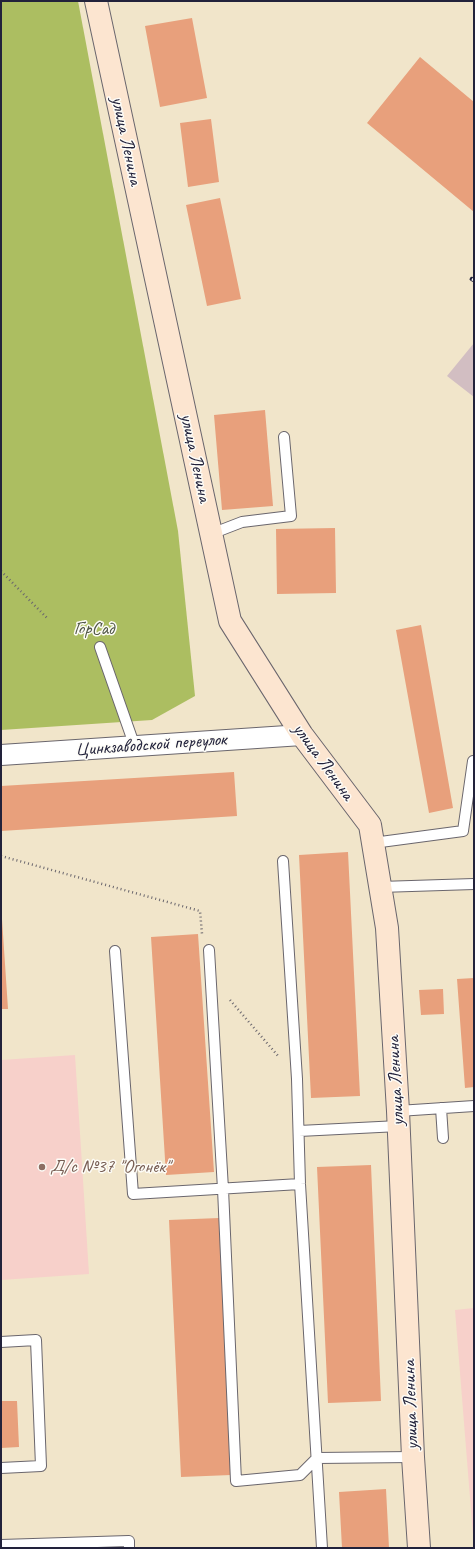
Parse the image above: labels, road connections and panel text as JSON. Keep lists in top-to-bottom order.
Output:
{
  "streets": {
    "street": ["улица Ленина", "Цинкзаводской переулок"]
  },
  "crossings": [
    ["улица Ленина", "Цинкзаводской переулок"]
  ],
  "parks": ["ГорСад"],
  "places": ["Д/с №37 \"Огонёк\""]
}
